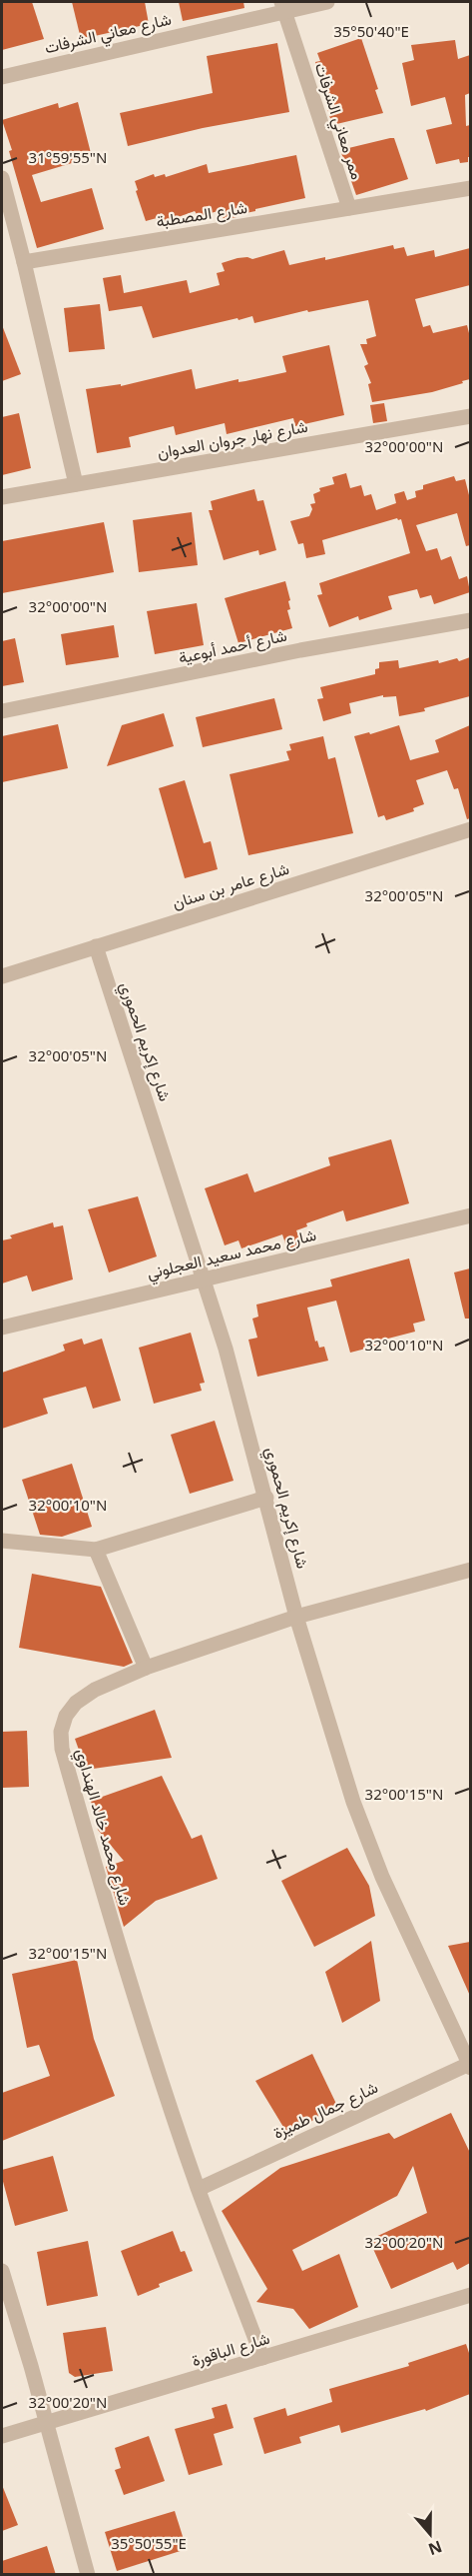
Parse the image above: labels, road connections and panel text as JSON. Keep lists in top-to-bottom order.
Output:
{
  "streets": {
    "street": [
      "شارع معاني الشرفات",
      "ممر معاني الشرفات",
      "شارع المصطبة",
      "شارع نهار جروان العدوان",
      "شارع أحمد أبوعية",
      "شارع عامر بن سنان",
      "شارع إكريم الحموري",
      "شارع محمد سعيد العجلوني",
      "شارع محمد خالد الهنداوي",
      "شارع جمال طميزة",
      "شارع الباقورة"
    ]
  },
  "crossings": [
    ["شارع معاني الشرفات", "ممر معاني الشرفات"],
    ["ممر معاني الشرفات", "شارع المصطبة"],
    ["شارع عامر بن سنان", "شارع إكريم الحموري"],
    ["شارع إكريم الحموري", "شارع محمد سعيد العجلوني"],
    ["شارع إكريم الحموري", "شارع محمد خالد الهنداوي"],
    ["شارع إكريم الحموري", "شارع جمال طميزة"],
    ["شارع محمد خالد الهنداوي", "شارع جمال طميزة"],
    ["شارع محمد خالد الهنداوي", "شارع الباقورة"]
  ],
  "north": "bottom",
  "coordinates": [
    "35°50'40\"E",
    "31°59'55\"N",
    "32°00'00\"N",
    "32°00'05\"N",
    "32°00'10\"N",
    "32°00'15\"N",
    "32°00'20\"N",
    "35°50'55\"E"
  ]
}
